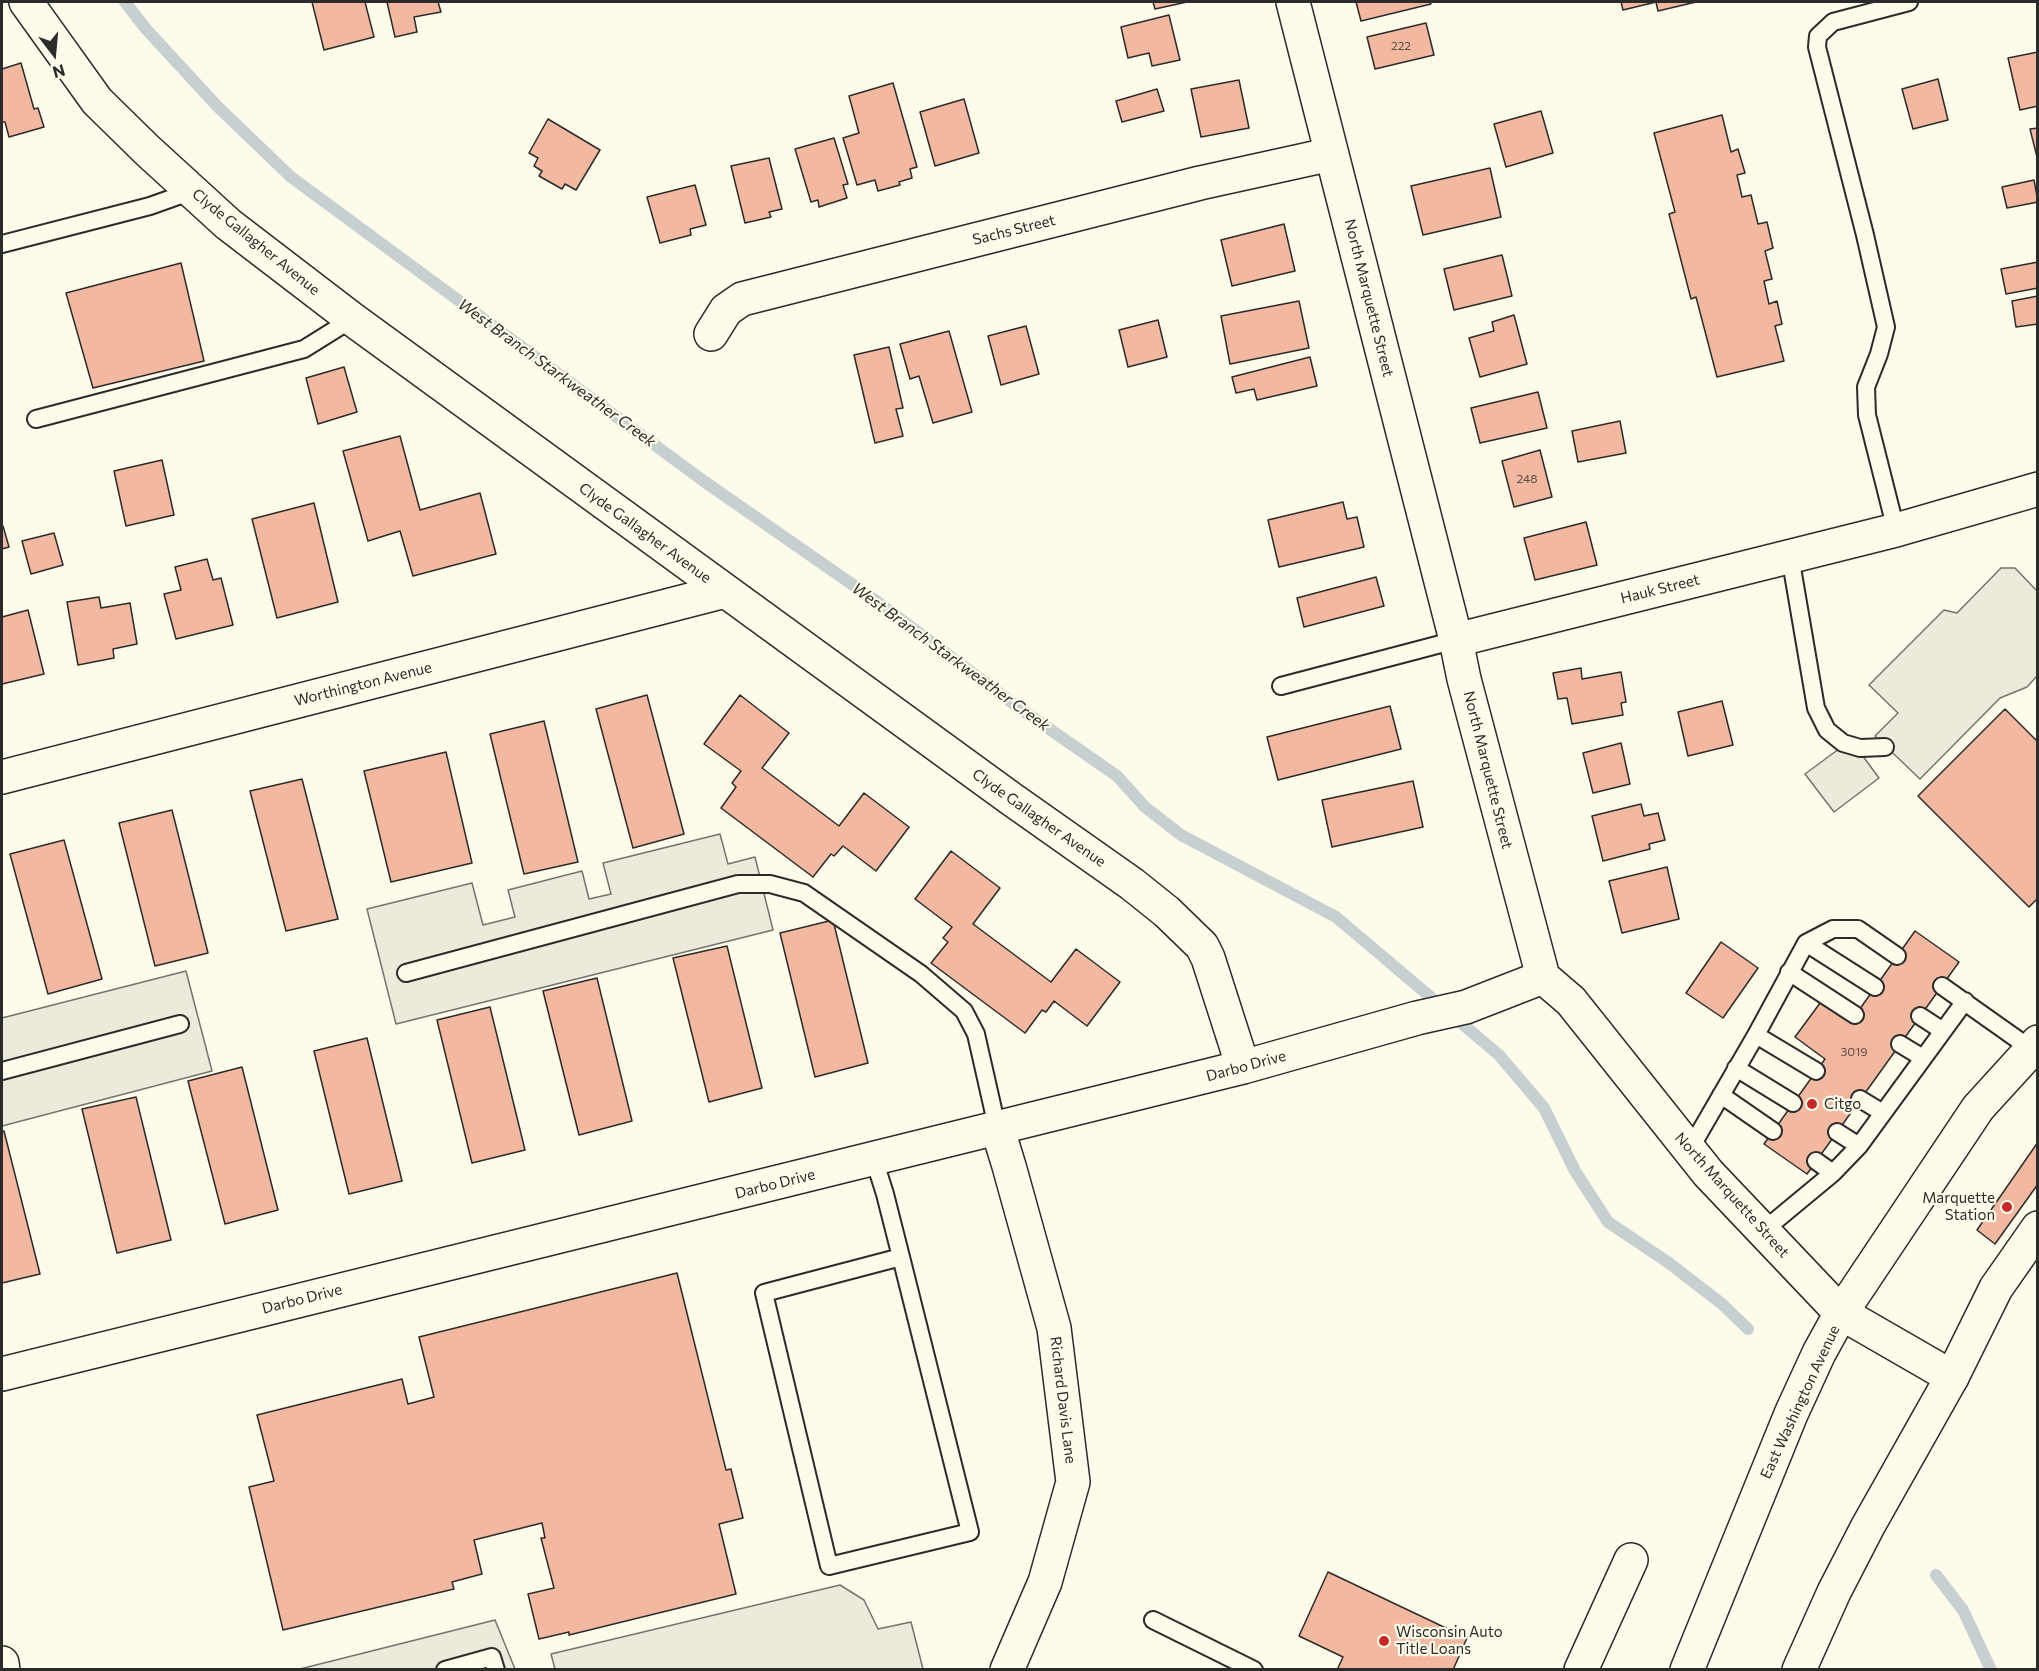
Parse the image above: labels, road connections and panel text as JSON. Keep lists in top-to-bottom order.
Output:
{
  "streets": {
    "street": [
      "Sachs Street",
      "Clyde Gallagher Avenue",
      "North Marquette Street",
      "Hauk Street",
      "Worthington Avenue",
      "Darbo Drive",
      "Richard Davis Lane",
      "East Washington Avenue"
    ]
  },
  "crossings": [
    ["Sachs Street", "North Marquette Street"],
    ["Clyde Gallagher Avenue", "Worthington Avenue"],
    ["Clyde Gallagher Avenue", "Darbo Drive"],
    ["North Marquette Street", "Hauk Street"],
    ["North Marquette Street", "Darbo Drive"],
    ["North Marquette Street", "East Washington Avenue"],
    ["Darbo Drive", "Richard Davis Lane"]
  ],
  "water": ["West Branch Starkweather Creek"],
  "places": ["Citgo", "Marquette Station", "Wisconsin Auto Title Loans"],
  "house_numbers": ["222", "248", "3019"],
  "north": "bottom"
}
